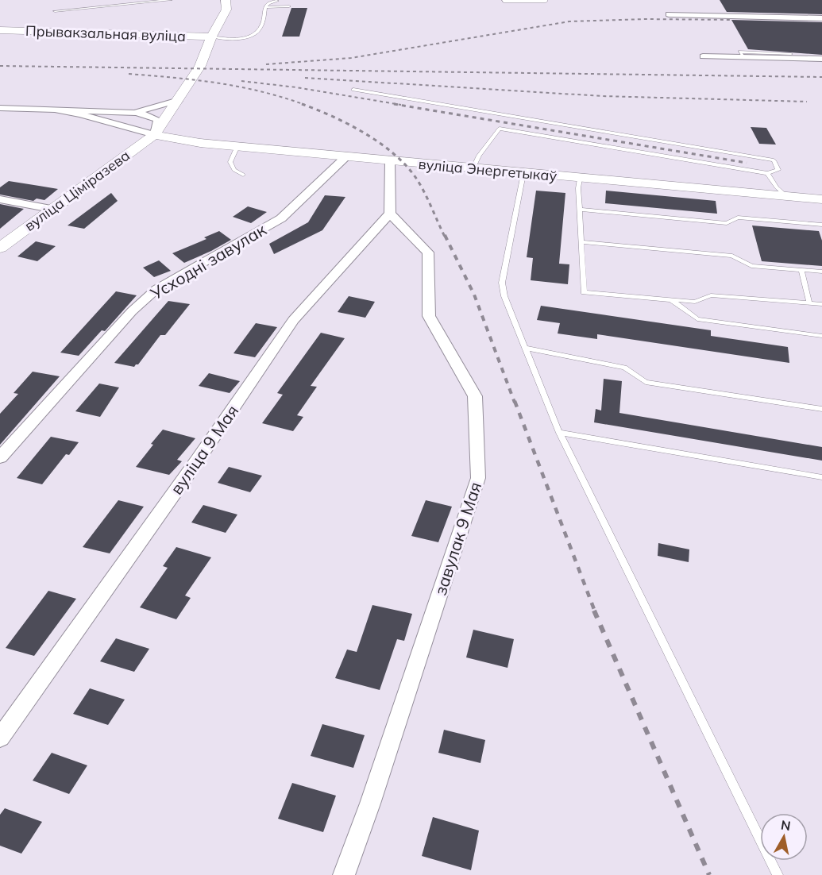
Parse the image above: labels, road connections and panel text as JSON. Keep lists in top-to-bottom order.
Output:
{
  "streets": {
    "main road": ["Прывакзальная вуліца", "вуліца Энергетыкаў", "вуліца Ціміразева"],
    "street": ["Усходні завулак", "вуліца 9 Мая", "завулак 9 Мая"]
  },
  "crossings": [
    ["Прывакзальная вуліца", "вуліца Ціміразева"],
    ["вуліца Энергетыкаў", "вуліца Ціміразева"],
    ["вуліца Энергетыкаў", "Усходні завулак"],
    ["вуліца 9 Мая", "завулак 9 Мая"]
  ],
  "north": "top"
}
